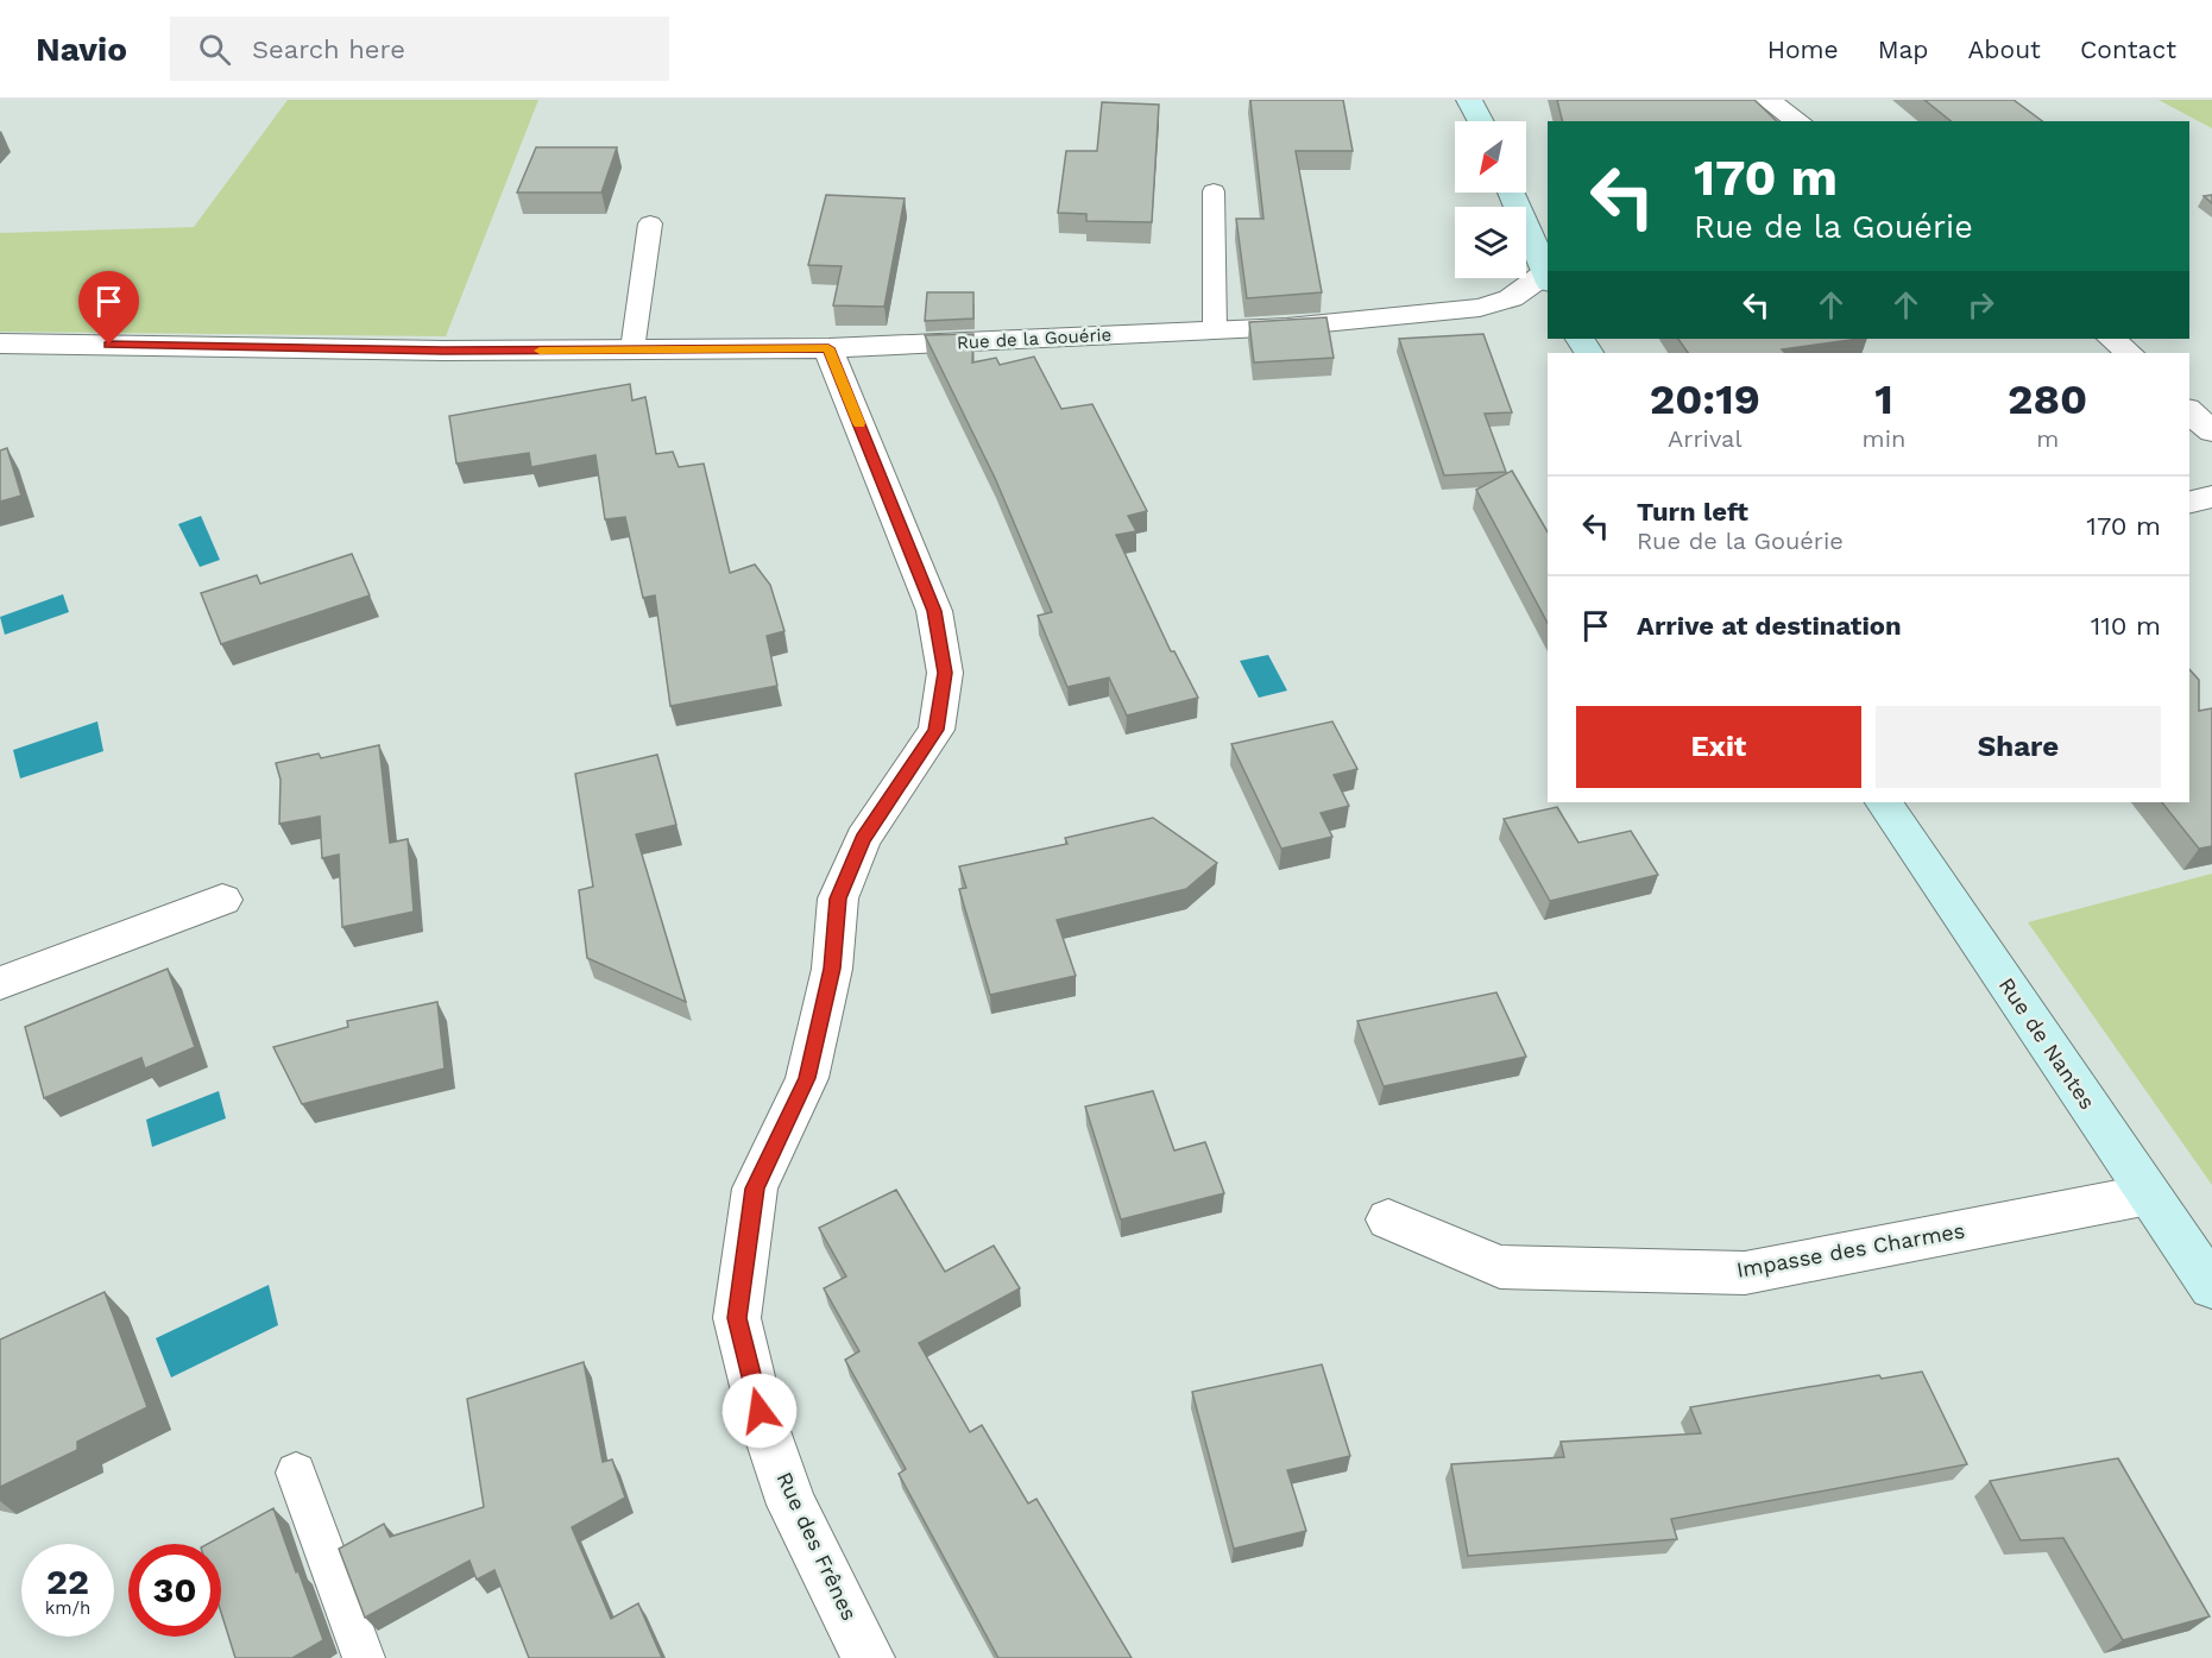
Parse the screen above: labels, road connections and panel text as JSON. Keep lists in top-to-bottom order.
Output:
{
  "streets": {
    "main road": ["Rue de Nantes"],
    "street": ["Rue de la Gouérie", "Impasse des Charmes", "Rue des Frênes"]
  },
  "crossings": [
    ["Rue de la Gouérie", "Rue des Frênes"],
    ["Rue de Nantes", "Impasse des Charmes"]
  ],
  "north": "bottom left",
  "page": {
    "header": "Navio",
    "search": "Search here",
    "nav": [
      "Home",
      "Map",
      "About",
      "Contact"
    ],
    "turn": ["170 m", "Rue de la Gouérie"],
    "eta": [
      "20:19",
      "Arrival",
      "1",
      "min",
      "280",
      "m"
    ],
    "list": [
      {
        "name": "Turn left",
        "note": "Rue de la Gouérie",
        "value": "170 m"
      },
      {
        "name": "Arrive at destination",
        "value": "110 m"
      }
    ],
    "buttons": ["Exit", "Share"],
    "speed": "22 km/h",
    "limit": "30"
  }
}
